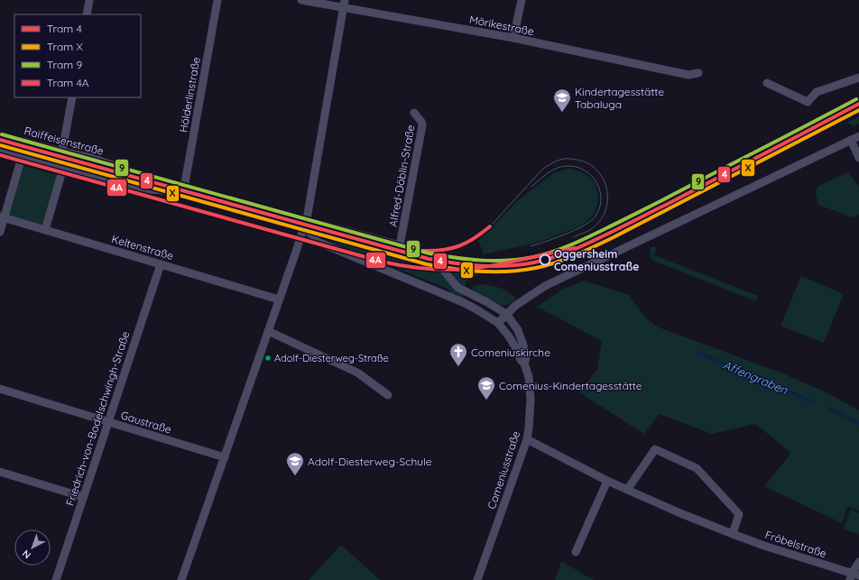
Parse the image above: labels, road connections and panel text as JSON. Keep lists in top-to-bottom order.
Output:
{
  "streets": {
    "street": [
      "Mörikestraße",
      "Hölderlinstraße",
      "Raiffeisenstraße",
      "Alfred-Döblin-Straße",
      "Keltenstraße",
      "Friedrich-von-Bodelschwingh-Straße",
      "Gaustraße",
      "Comeniusstraße",
      "Fröbelstraße"
    ]
  },
  "crossings": [
    ["Hölderlinstraße", "Raiffeisenstraße"],
    ["Raiffeisenstraße", "Alfred-Döblin-Straße"],
    ["Raiffeisenstraße", "Comeniusstraße"],
    ["Keltenstraße", "Friedrich-von-Bodelschwingh-Straße"],
    ["Friedrich-von-Bodelschwingh-Straße", "Gaustraße"],
    ["Comeniusstraße", "Fröbelstraße"]
  ],
  "water": ["Affengraben"],
  "places": {
    "school or university": ["Kindertagesstätte Tabaluga", "Comenius-Kindertagesstätte", "Adolf-Diesterweg-Schule"],
    "other": ["Oggersheim Comeniusstraße", "Adolf-Diesterweg-Straße"],
    "church": ["Comeniuskirche"]
  },
  "lines": [
    "tram line 9",
    "tram line 4",
    "tram line X",
    "tram line 4A"
  ],
  "legend": [
    "Tram 4",
    "Tram X",
    "Tram 9",
    "Tram 4A"
  ],
  "north": "bottom left"
}
